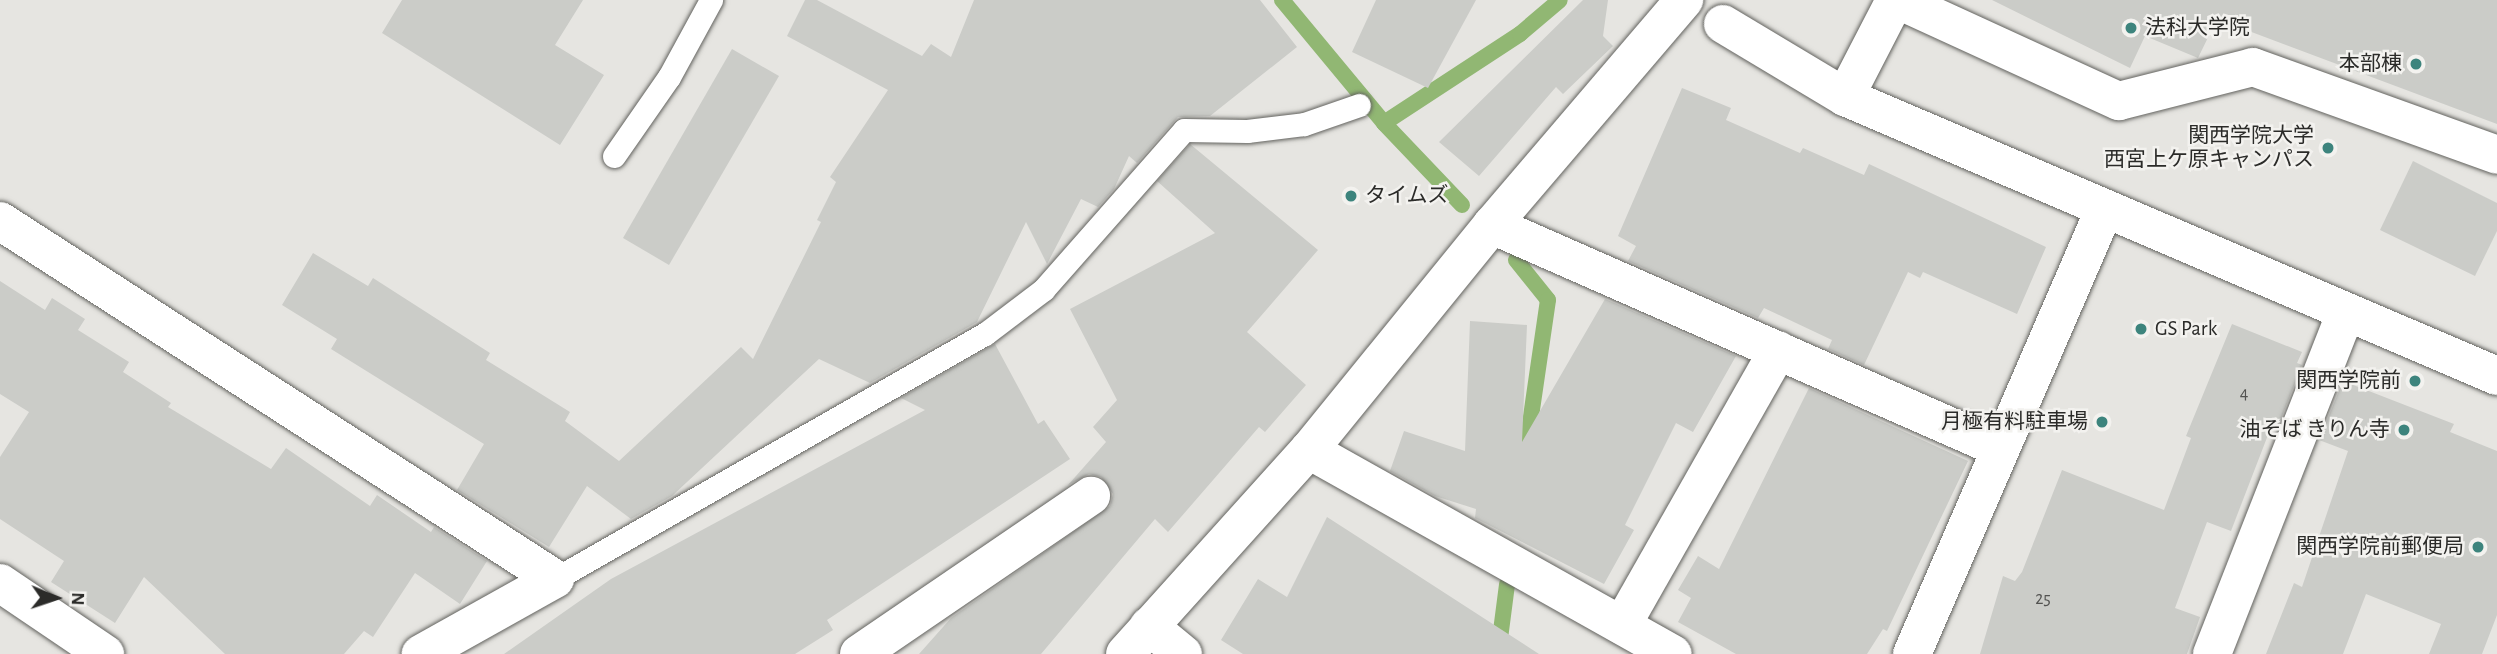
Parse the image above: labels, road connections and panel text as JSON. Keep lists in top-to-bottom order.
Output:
{
  "places": [
    "法科大学院",
    "本部棟",
    "関西学院大学 西宮上ケ原キャンパス",
    "タイムズ",
    "GS Park",
    "関西学院前",
    "月極有料駐車場",
    "油そば きりん寺",
    "関西学院前郵便局"
  ],
  "house_numbers": ["4", "25"],
  "north": "right"
}
